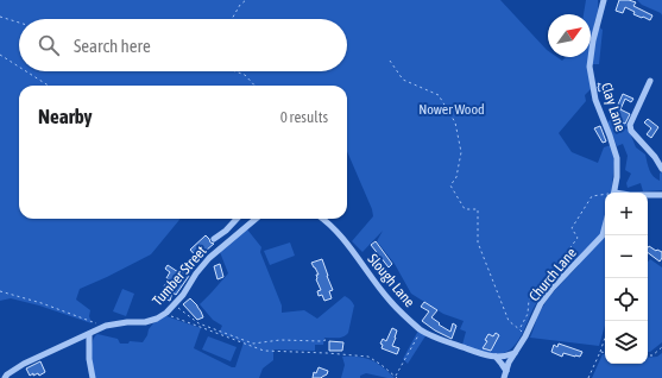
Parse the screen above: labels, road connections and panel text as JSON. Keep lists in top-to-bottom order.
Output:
{
  "streets": {
    "street": [
      "Clay Lane",
      "Church Lane",
      "Tumber Street",
      "Slough Lane"
    ]
  },
  "crossings": [
    ["Church Lane", "Slough Lane"]
  ],
  "parks": ["Nower Wood"],
  "north": "top right",
  "page": {
    "search": "Search here",
    "heading": ["Nearby", "0 results"],
    "map_buttons": ["+", "−"]
  }
}
